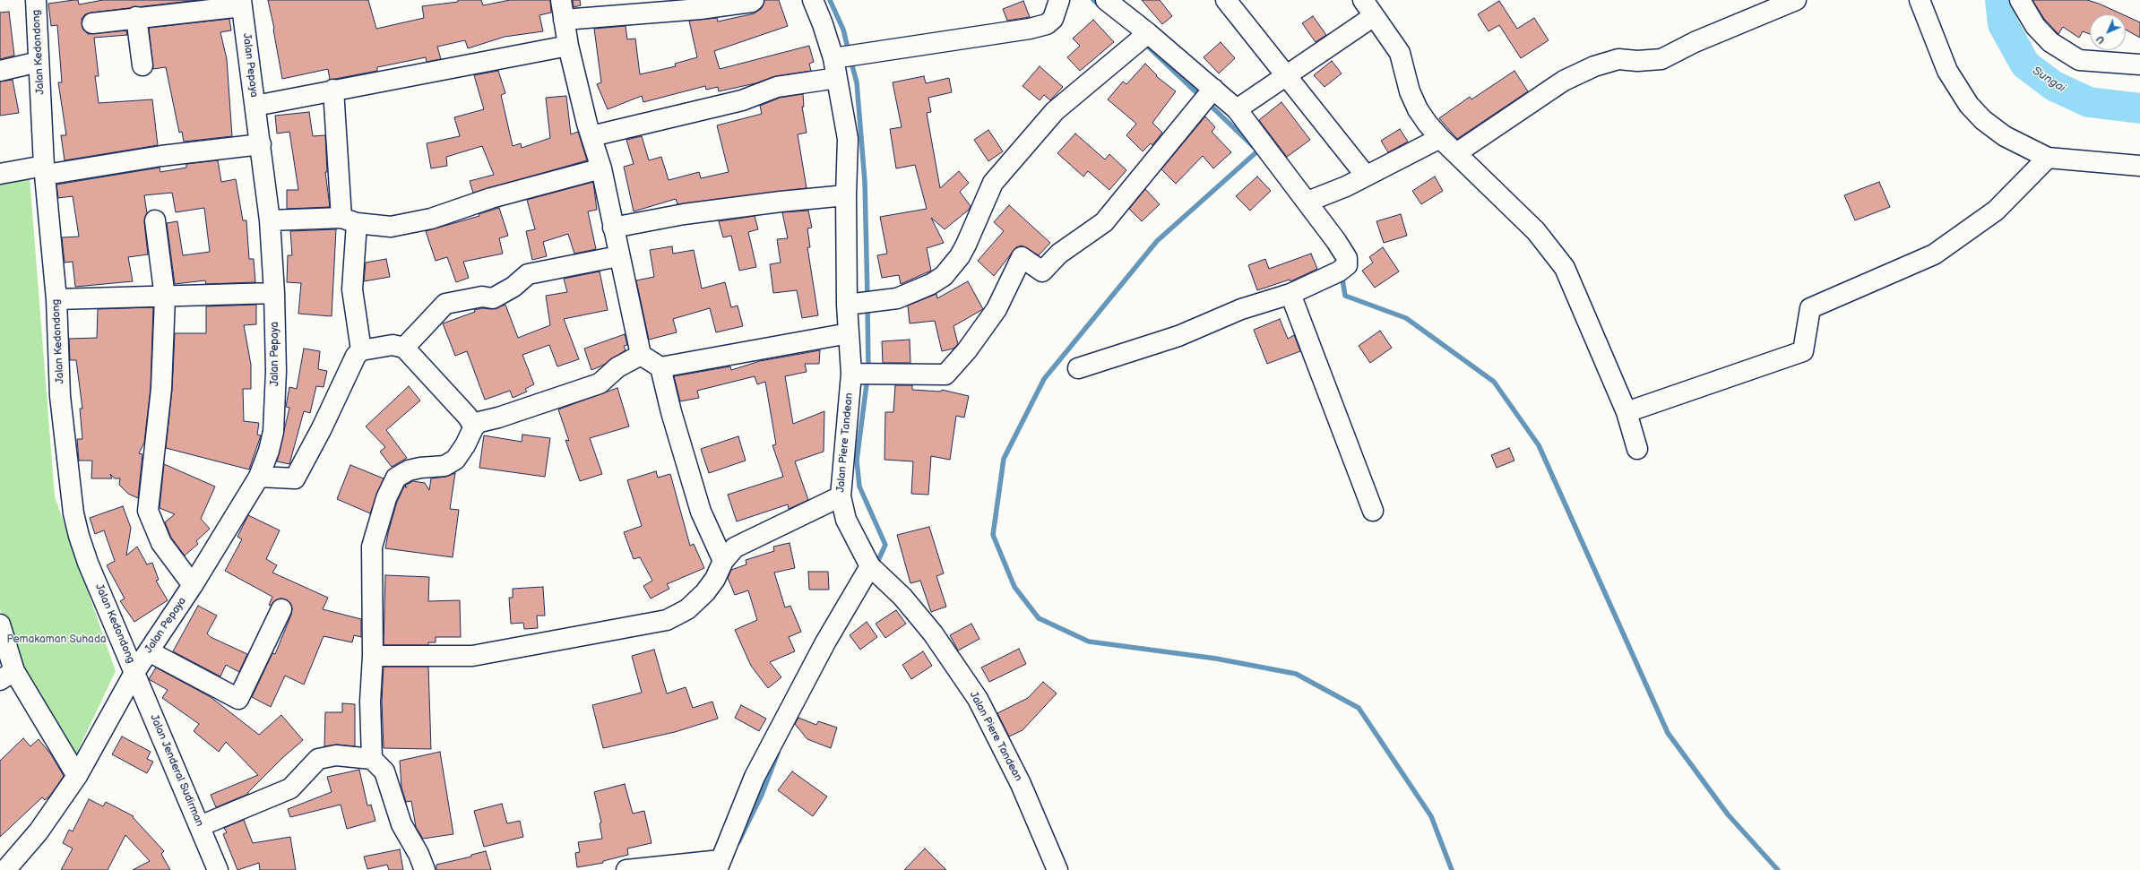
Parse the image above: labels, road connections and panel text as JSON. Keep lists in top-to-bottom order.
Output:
{
  "streets": {
    "street": [
      "Jalan Kedondong",
      "Jalan Pepaya",
      "Jalan Piere Tandean",
      "Jalan Jenderal Sudirman"
    ]
  },
  "crossings": [
    ["Jalan Kedondong", "Jalan Pepaya"],
    ["Jalan Kedondong", "Jalan Jenderal Sudirman"],
    ["Jalan Pepaya", "Jalan Jenderal Sudirman"]
  ],
  "water": ["Sungai"],
  "parks": ["Pemakaman Suhada"],
  "north": "bottom left"
}
